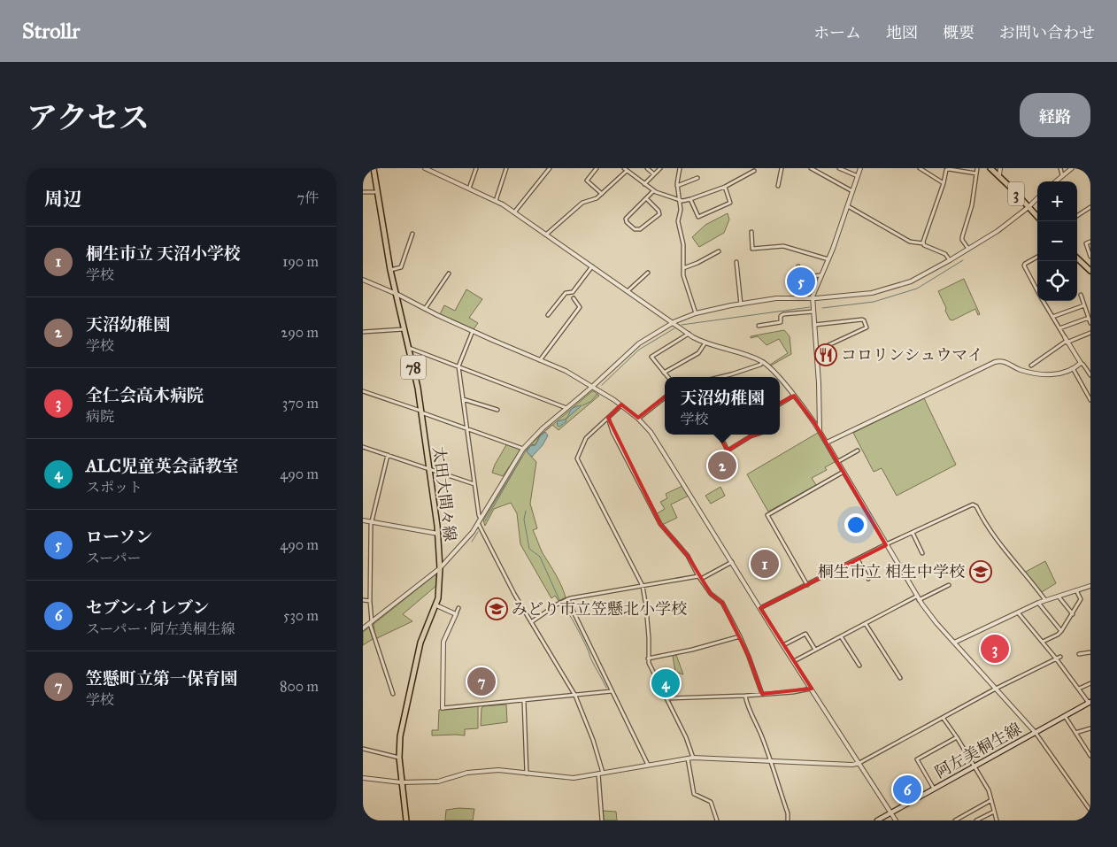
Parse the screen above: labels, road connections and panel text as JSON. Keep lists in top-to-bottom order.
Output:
{
  "streets": {
    "main road": [
      "3",
      "78",
      "太田大間々線",
      "阿左美桐生線"
    ]
  },
  "places": {
    "restaurant": ["コロリンシュウマイ"],
    "school or university": ["桐生市立 相生中学校", "みどり市立笠懸北小学校"]
  },
  "page": {
    "header": "Strollr",
    "nav": [
      "ホーム",
      "地図",
      "概要",
      "お問い合わせ"
    ],
    "title": "アクセス",
    "buttons": "経路",
    "heading": ["周辺", "7件"],
    "map_buttons": ["+", "−"],
    "list": [
      {
        "mark": "1",
        "name": "桐生市立 天沼小学校",
        "note": "学校",
        "value": "190 m"
      },
      {
        "mark": "2",
        "name": "天沼幼稚園",
        "note": "学校",
        "value": "290 m"
      },
      {
        "mark": "3",
        "name": "全仁会高木病院",
        "note": "病院",
        "value": "370 m"
      },
      {
        "mark": "4",
        "name": "ALC児童英会話教室",
        "note": "スポット",
        "value": "490 m"
      },
      {
        "mark": "5",
        "name": "ローソン",
        "note": "スーパー",
        "value": "490 m"
      },
      {
        "mark": "6",
        "name": "セブン-イレブン",
        "note": "スーパー · 阿左美桐生線",
        "value": "530 m"
      },
      {
        "mark": "7",
        "name": "笠懸町立第一保育園",
        "note": "学校",
        "value": "800 m"
      }
    ],
    "pins": [
      "5",
      "2",
      "1",
      "3",
      "7",
      "4",
      "6"
    ],
    "popup": ["天沼幼稚園", "学校"]
  }
}
